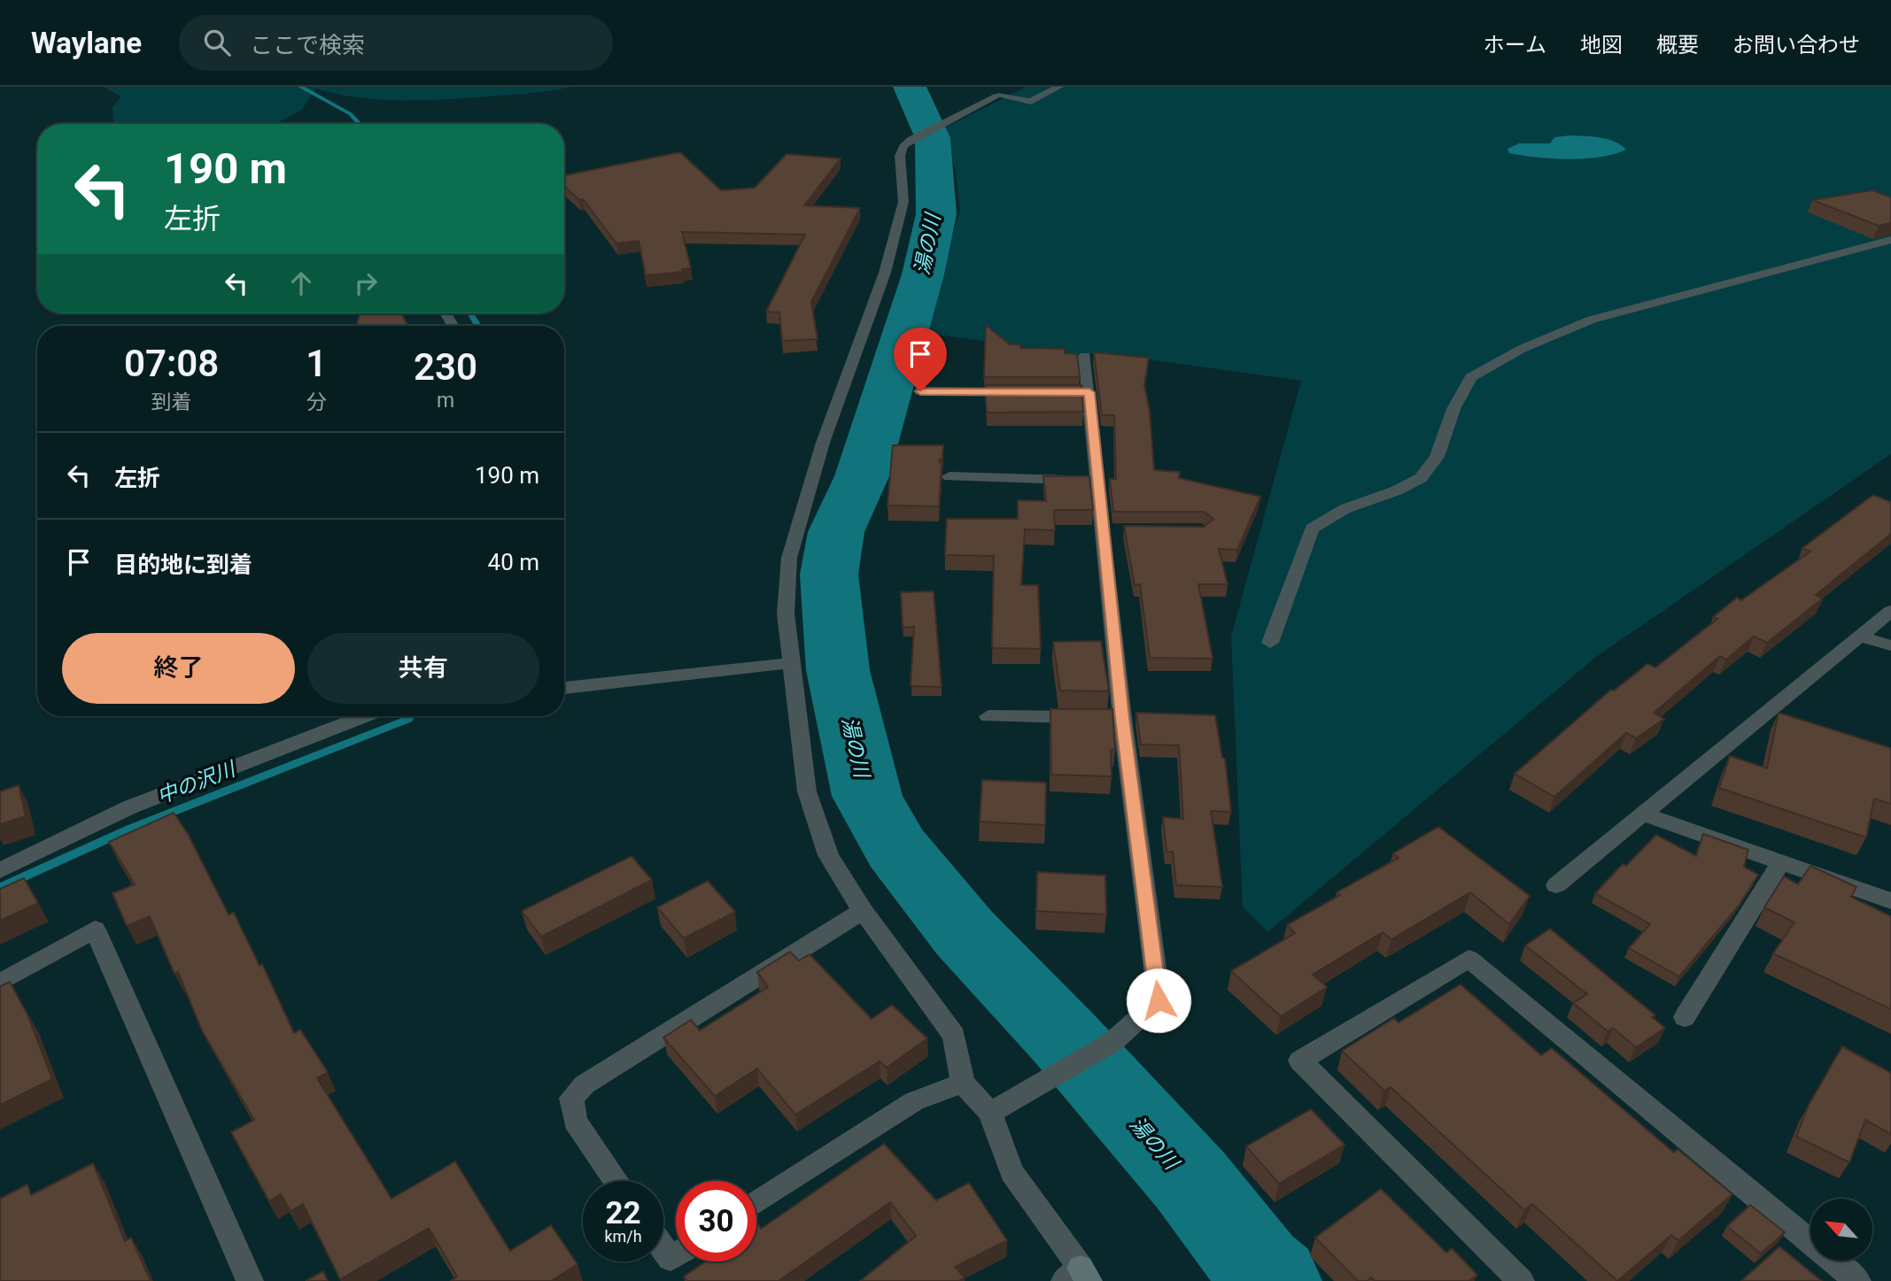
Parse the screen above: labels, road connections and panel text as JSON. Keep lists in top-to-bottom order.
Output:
{
  "water": ["湯の川", "中の沢川"],
  "north": "top left",
  "page": {
    "header": "Waylane",
    "search": "ここで検索",
    "nav": [
      "ホーム",
      "地図",
      "概要",
      "お問い合わせ"
    ],
    "turn": ["190 m", "左折"],
    "eta": [
      "07:08",
      "到着",
      "1",
      "分",
      "230",
      "m"
    ],
    "list": [
      {
        "name": "左折",
        "value": "190 m"
      },
      {
        "name": "目的地に到着",
        "value": "40 m"
      }
    ],
    "buttons": ["終了", "共有"],
    "speed": "22 km/h",
    "limit": "30"
  }
}
